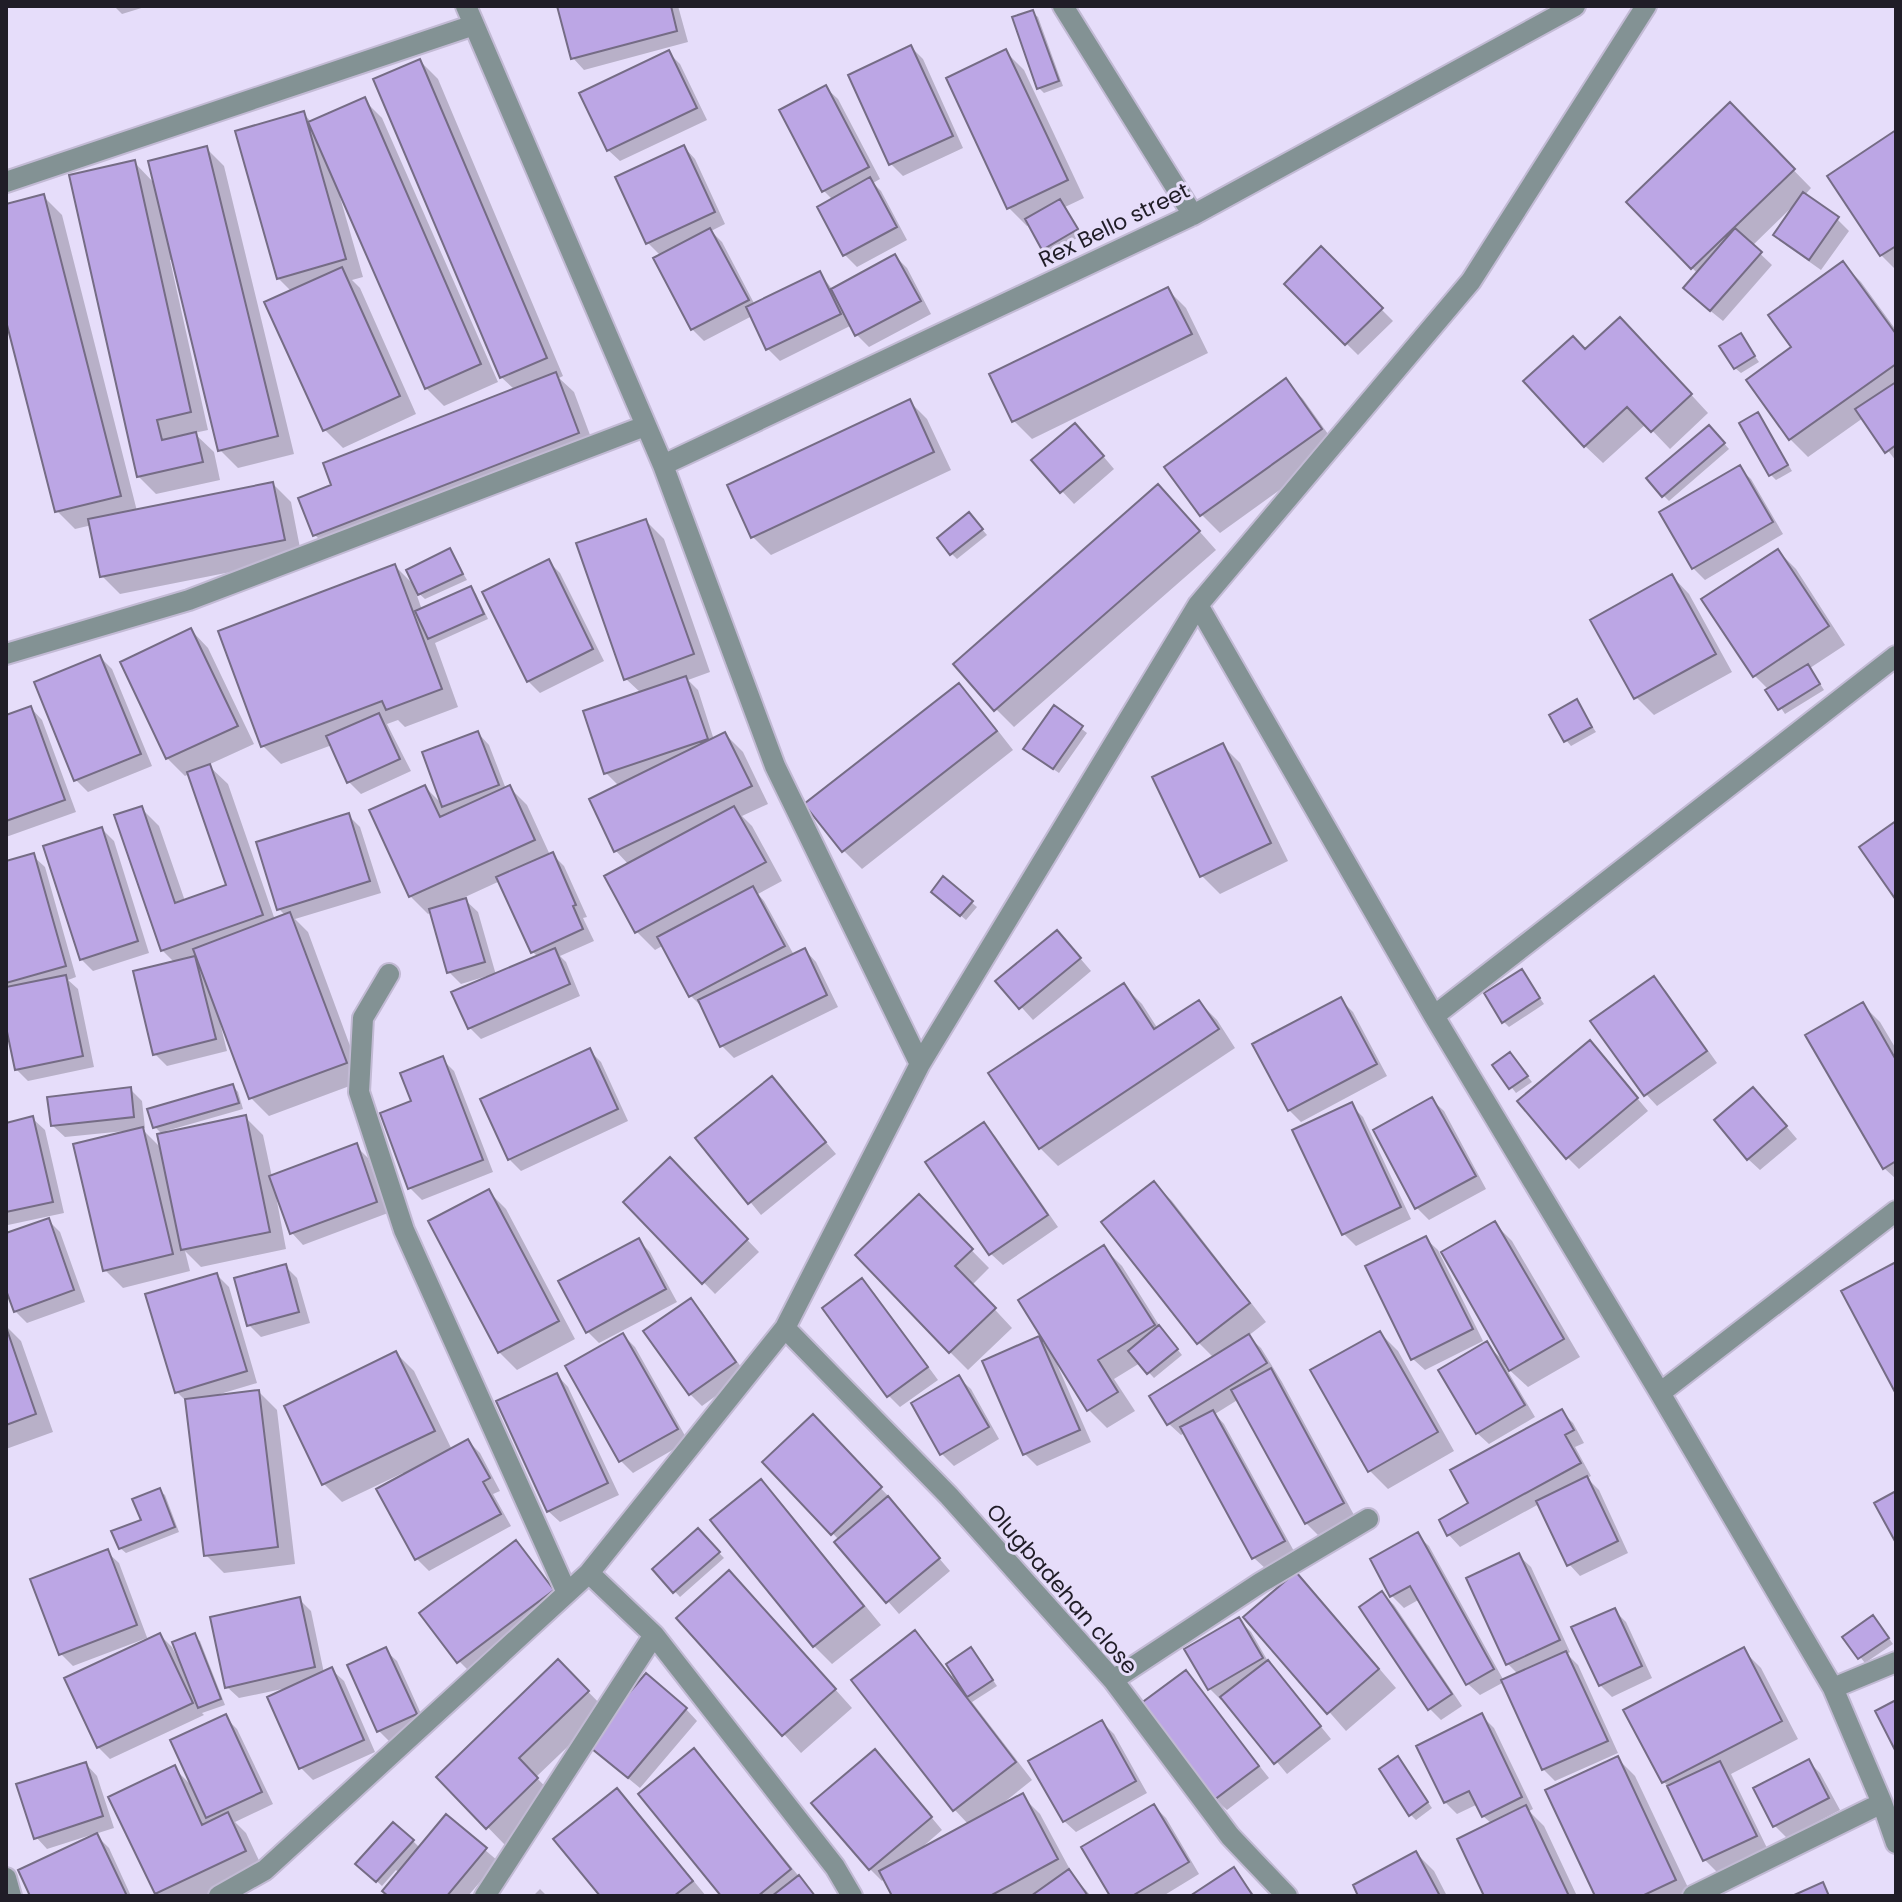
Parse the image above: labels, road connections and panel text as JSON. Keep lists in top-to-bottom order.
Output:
{
  "streets": {
    "street": ["Rex Bello street", "Olugbadehan close"]
  }
}
